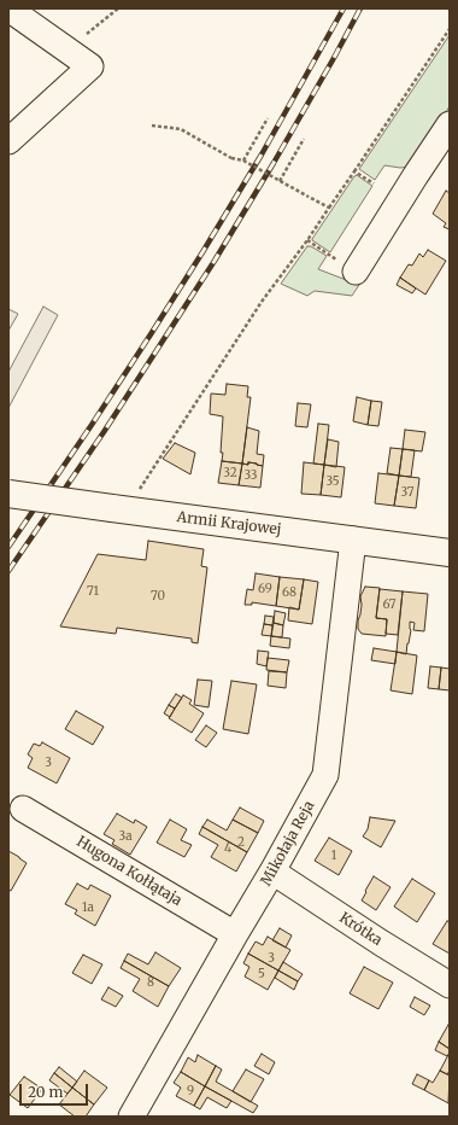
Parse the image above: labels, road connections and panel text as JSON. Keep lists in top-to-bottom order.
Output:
{
  "streets": {
    "main road": ["Armii Krajowej"],
    "street": ["Mikołaja Reja", "Hugona Kołłątaja", "Krótka"]
  },
  "crossings": [
    ["Armii Krajowej", "Mikołaja Reja"],
    ["Mikołaja Reja", "Hugona Kołłątaja"],
    ["Mikołaja Reja", "Krótka"]
  ],
  "house_numbers": [
    "32",
    "33",
    "35",
    "37",
    "69",
    "71",
    "68",
    "70",
    "67",
    "3",
    "3a",
    "2",
    "4",
    "1",
    "1a",
    "3",
    "5",
    "8",
    "9"
  ],
  "scale_bar": "20 m"
}
